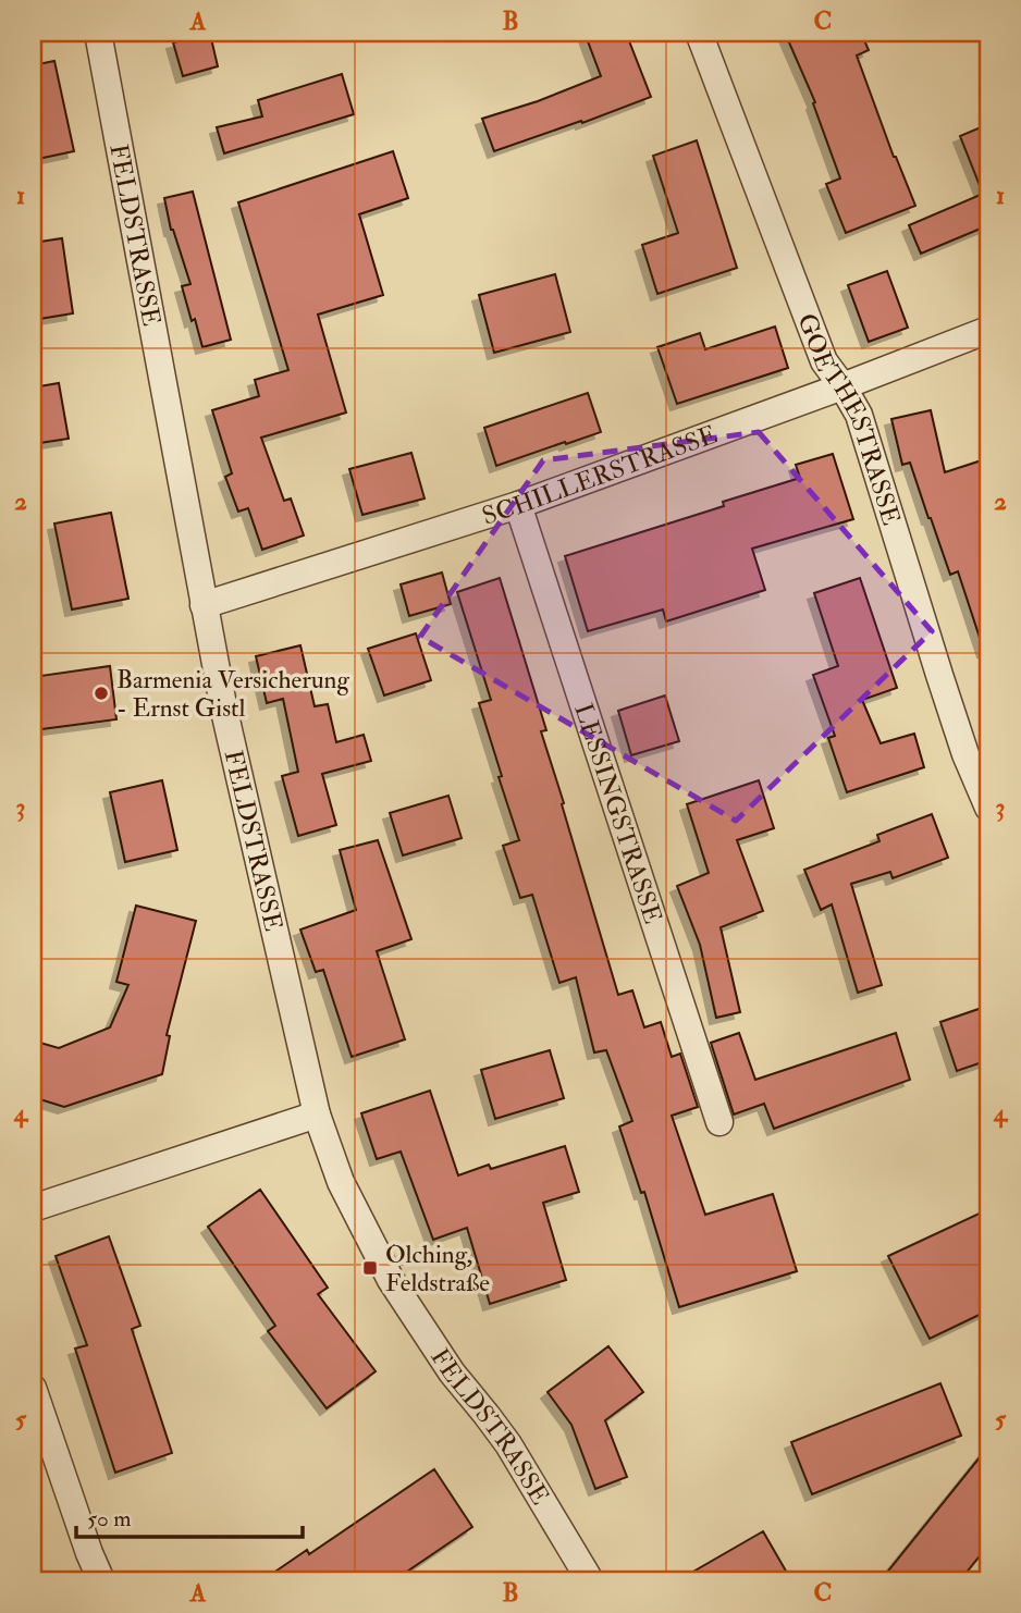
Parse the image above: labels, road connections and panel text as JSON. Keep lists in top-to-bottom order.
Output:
{
  "streets": {
    "street": [
      "FELDSTRASSE",
      "GOETHESTRASSE",
      "SCHILLERSTRASSE",
      "LESSINGSTRASSE"
    ]
  },
  "crossings": [
    ["FELDSTRASSE", "SCHILLERSTRASSE"],
    ["GOETHESTRASSE", "SCHILLERSTRASSE"],
    ["SCHILLERSTRASSE", "LESSINGSTRASSE"]
  ],
  "places": {
    "other": ["Barmenia Versicherung - Ernst Gistl"],
    "transit": ["Olching, Feldstraße"]
  },
  "scale_bar": "50 m",
  "grid": {
    "columns": ["A", "B", "C"],
    "rows": [
      "1",
      "2",
      "3",
      "4",
      "5"
    ]
  }
}
